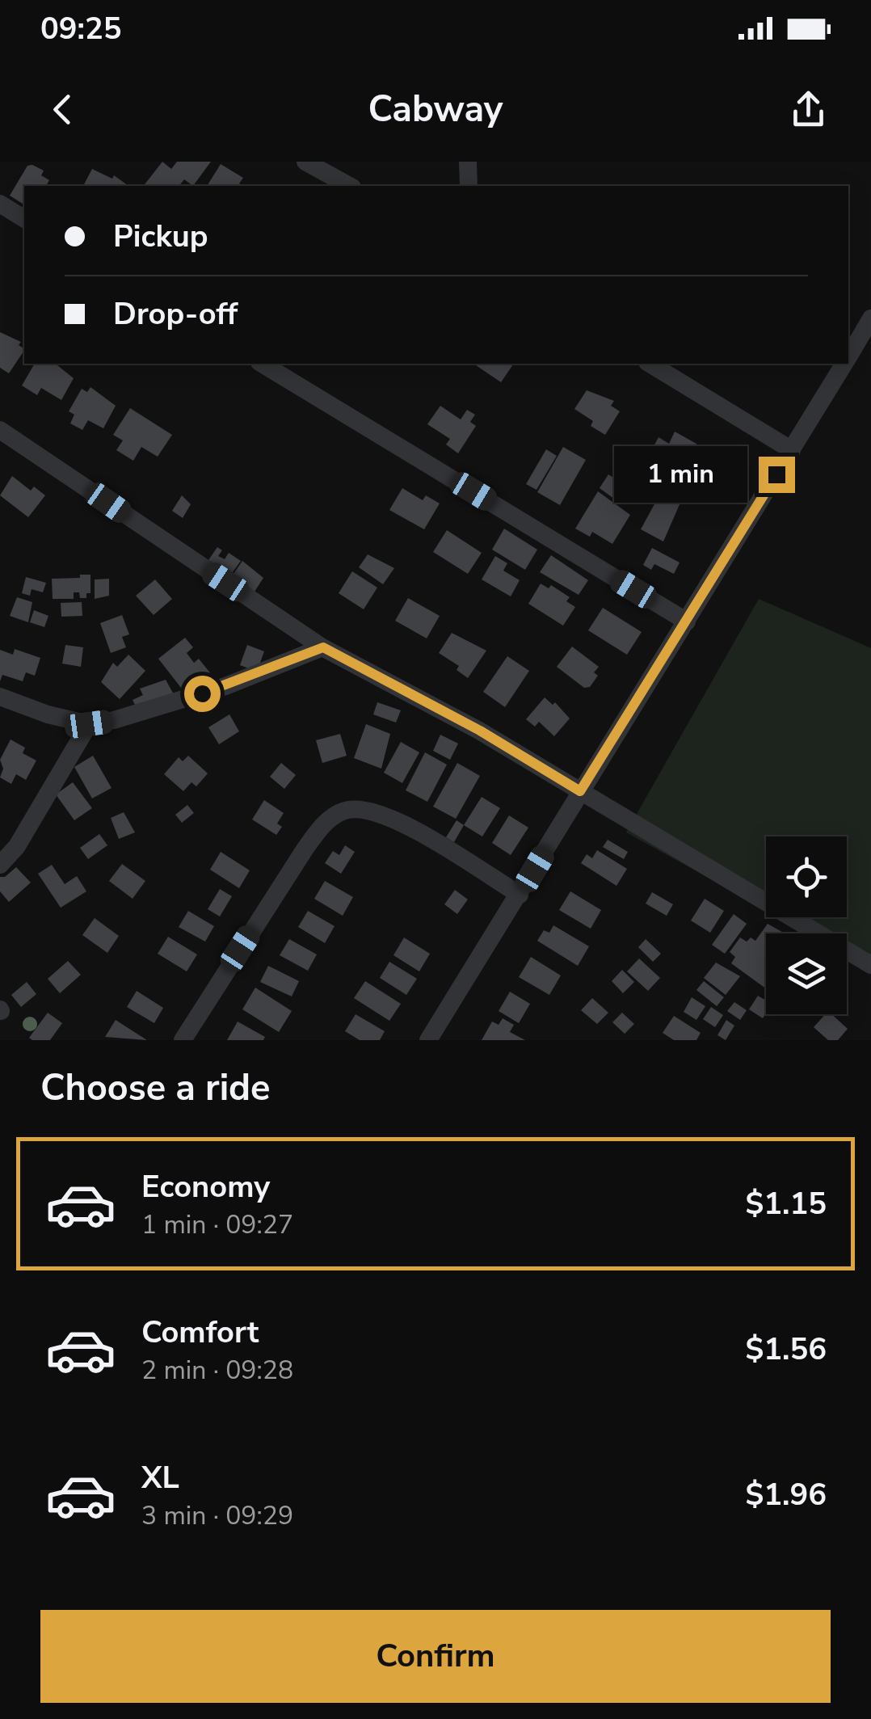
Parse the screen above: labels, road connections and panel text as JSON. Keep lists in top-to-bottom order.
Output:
{
  "page": {
    "status": "09:25",
    "header": "Cabway",
    "banner": ["Pickup", "Drop-off"],
    "bubble": "1 min",
    "heading": "Choose a ride",
    "list": [
      {
        "name": "Economy",
        "note": "1 min · 09:27",
        "value": "$1.15"
      },
      {
        "name": "Comfort",
        "note": "2 min · 09:28",
        "value": "$1.56"
      },
      {
        "name": "XL",
        "note": "3 min · 09:29",
        "value": "$1.96"
      }
    ],
    "buttons": "Confirm"
  }
}
